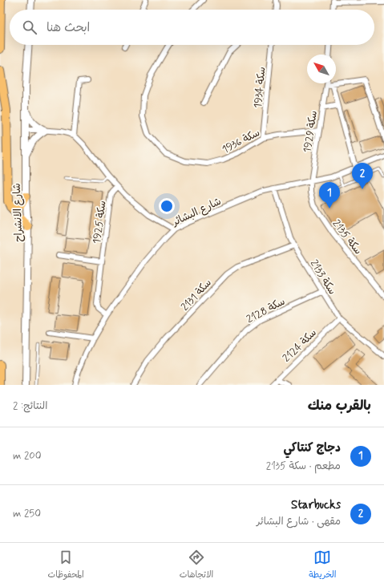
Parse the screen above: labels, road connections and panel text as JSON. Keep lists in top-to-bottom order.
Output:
{
  "streets": {
    "street": [
      "سكة 1934",
      "سكة 1929",
      "سكة 1936",
      "شارع البشائر",
      "شارع الانشراح",
      "سكة 1925",
      "سكة 2135",
      "سكة 2133",
      "سكة 2131",
      "سكة 2128",
      "سكة 2124"
    ]
  },
  "crossings": [
    ["سكة 1934", "سكة 1936"],
    ["سكة 1929", "سكة 1936"],
    ["سكة 1929", "شارع البشائر"],
    ["سكة 1929", "سكة 2135"],
    ["شارع البشائر", "سكة 1925"],
    ["شارع البشائر", "سكة 2135"],
    ["شارع البشائر", "سكة 2133"],
    ["سكة 2133", "سكة 2131"],
    ["سكة 2133", "سكة 2128"],
    ["سكة 2133", "سكة 2124"]
  ],
  "north": "top left",
  "page": {
    "search": "ابحث هنا",
    "pins": ["2", "1"],
    "heading": ["بالقرب منك", "النتائج: 2"],
    "list": [
      {
        "mark": "1",
        "name": "دجاج كنتاكي",
        "note": "مطعم · سكة 2135",
        "value": "200 m"
      },
      {
        "mark": "2",
        "name": "Starbucks",
        "note": "مقهى · شارع البشائر",
        "value": "250 m"
      }
    ],
    "nav": ["الخريطة", "الاتجاهات", "المحفوظات"]
  }
}
